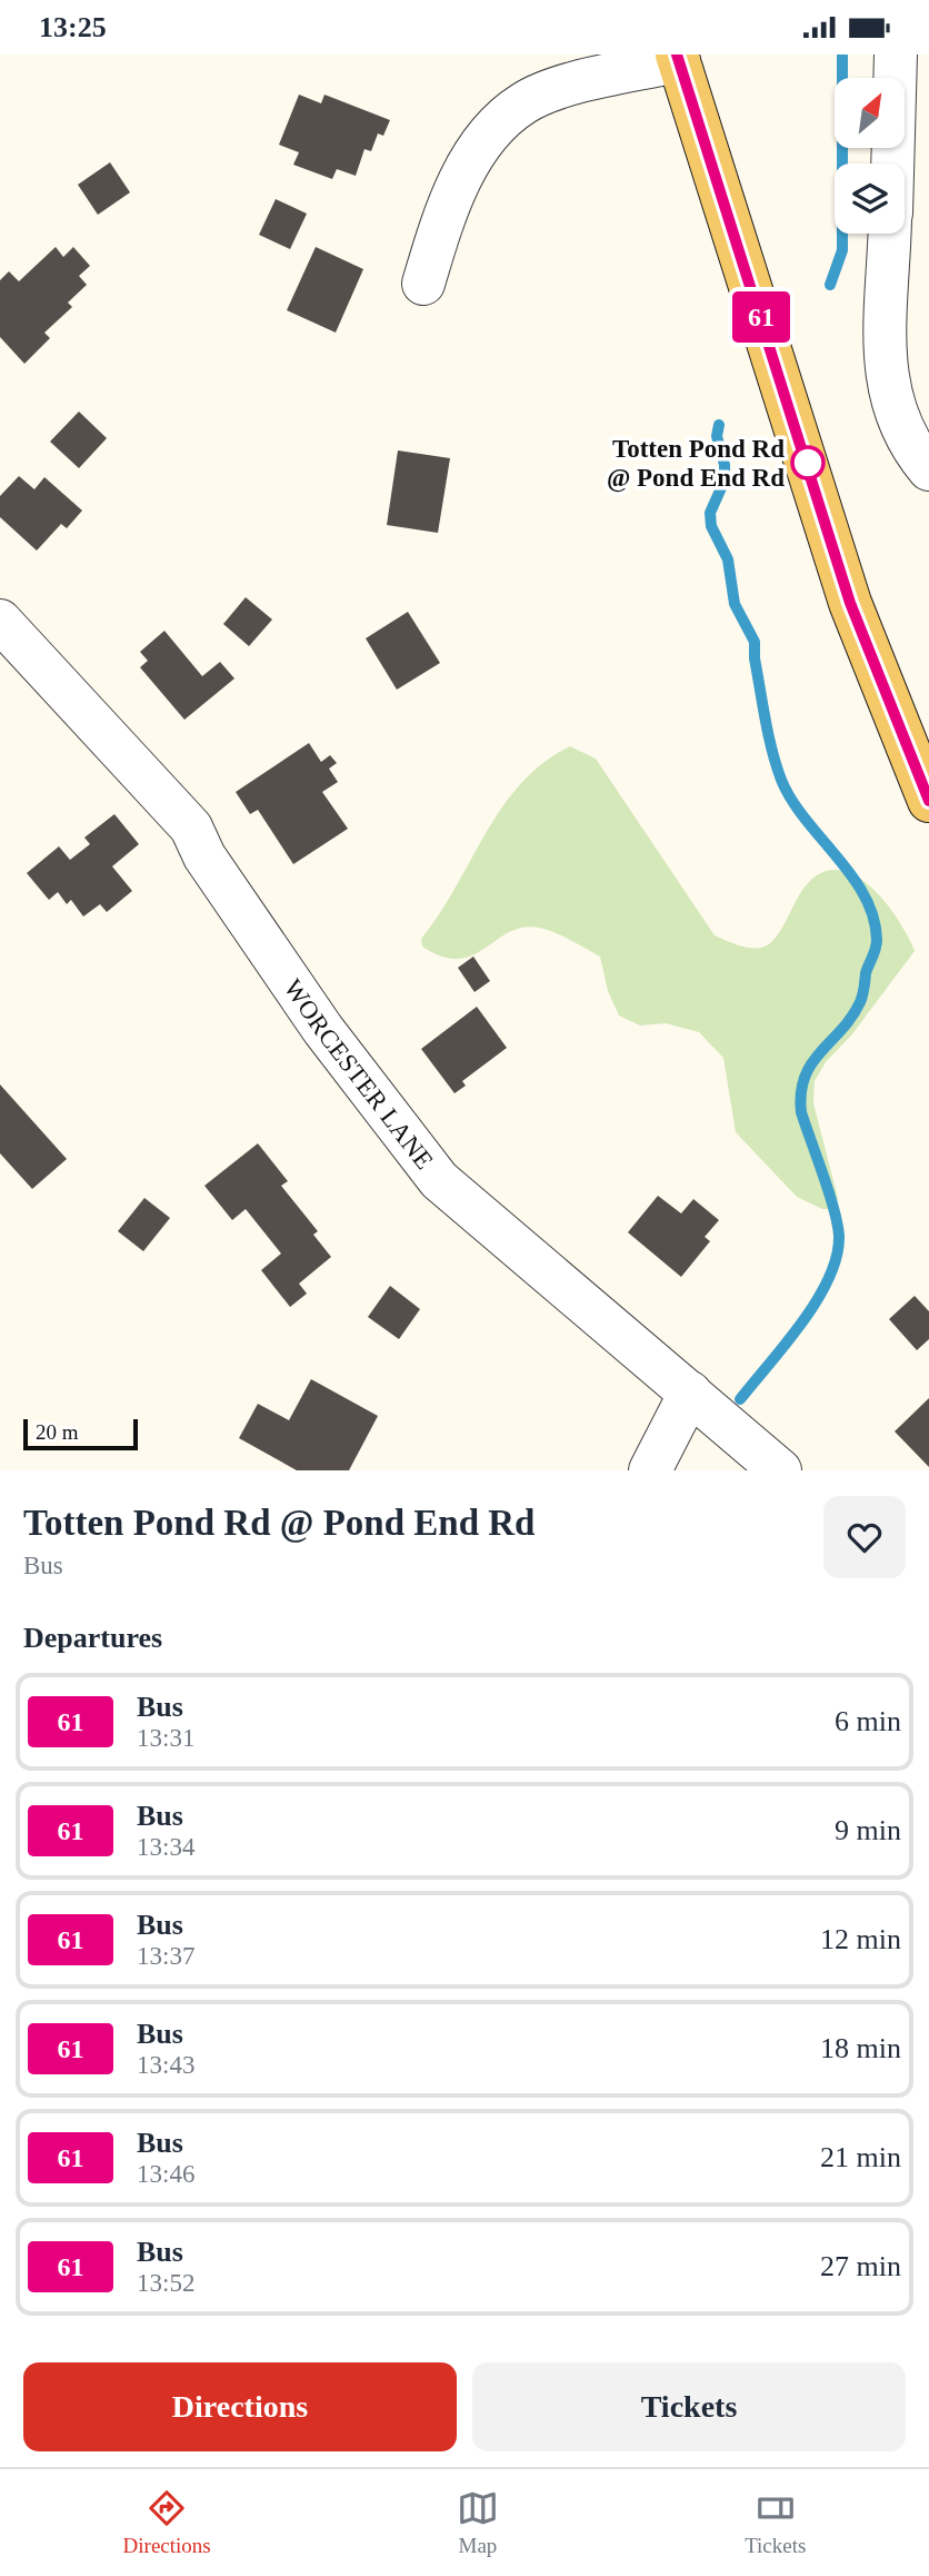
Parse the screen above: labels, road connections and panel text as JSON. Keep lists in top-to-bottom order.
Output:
{
  "streets": {
    "street": ["WORCESTER LANE"]
  },
  "places": ["Totten Pond Rd @ Pond End Rd"],
  "lines": ["bus line 61"],
  "scale_bar": "20 m",
  "north": "top right",
  "page": {
    "status": "13:25",
    "on_map": "61",
    "scale": "20 m",
    "heading": [
      ["Totten Pond Rd @ Pond End Rd", "Bus"],
      "Departures"
    ],
    "list": [
      {
        "mark": "61",
        "name": "Bus",
        "note": "13:31",
        "value": "6 min"
      },
      {
        "mark": "61",
        "name": "Bus",
        "note": "13:34",
        "value": "9 min"
      },
      {
        "mark": "61",
        "name": "Bus",
        "note": "13:37",
        "value": "12 min"
      },
      {
        "mark": "61",
        "name": "Bus",
        "note": "13:43",
        "value": "18 min"
      },
      {
        "mark": "61",
        "name": "Bus",
        "note": "13:46",
        "value": "21 min"
      },
      {
        "mark": "61",
        "name": "Bus",
        "note": "13:52",
        "value": "27 min"
      }
    ],
    "buttons": ["Directions", "Tickets"],
    "tabs": ["Directions", "Map", "Tickets"]
  }
}
